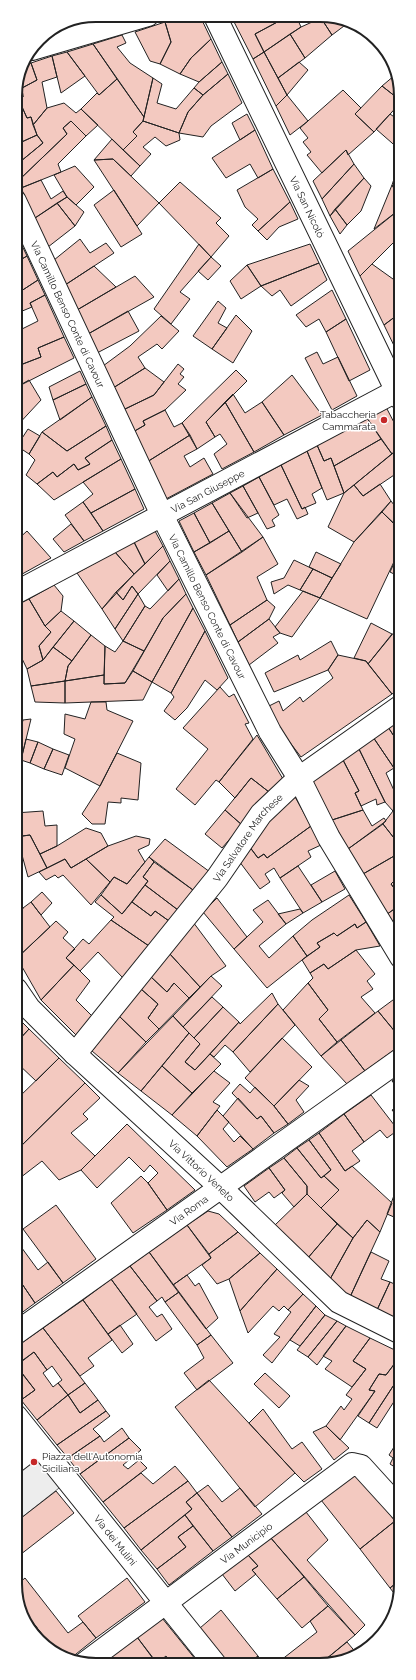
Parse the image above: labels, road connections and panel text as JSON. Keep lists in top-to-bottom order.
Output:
{
  "streets": {
    "street": [
      "Via San Nicolò",
      "Via Camillo Benso Conte di Cavour",
      "Via San Giuseppe",
      "Via Salvatore Marchese",
      "Via Vittorio Veneto",
      "Via Roma",
      "Via dei Mulini",
      "Via Municipio"
    ]
  },
  "crossings": [
    ["Via Camillo Benso Conte di Cavour", "Via San Giuseppe"],
    ["Via Camillo Benso Conte di Cavour", "Via Salvatore Marchese"],
    ["Via Salvatore Marchese", "Via Vittorio Veneto"],
    ["Via Vittorio Veneto", "Via Roma"],
    ["Via dei Mulini", "Via Municipio"]
  ],
  "places": ["Tabaccheria Cammarata", "Piazza dell'Autonomia Siciliana"]
}
